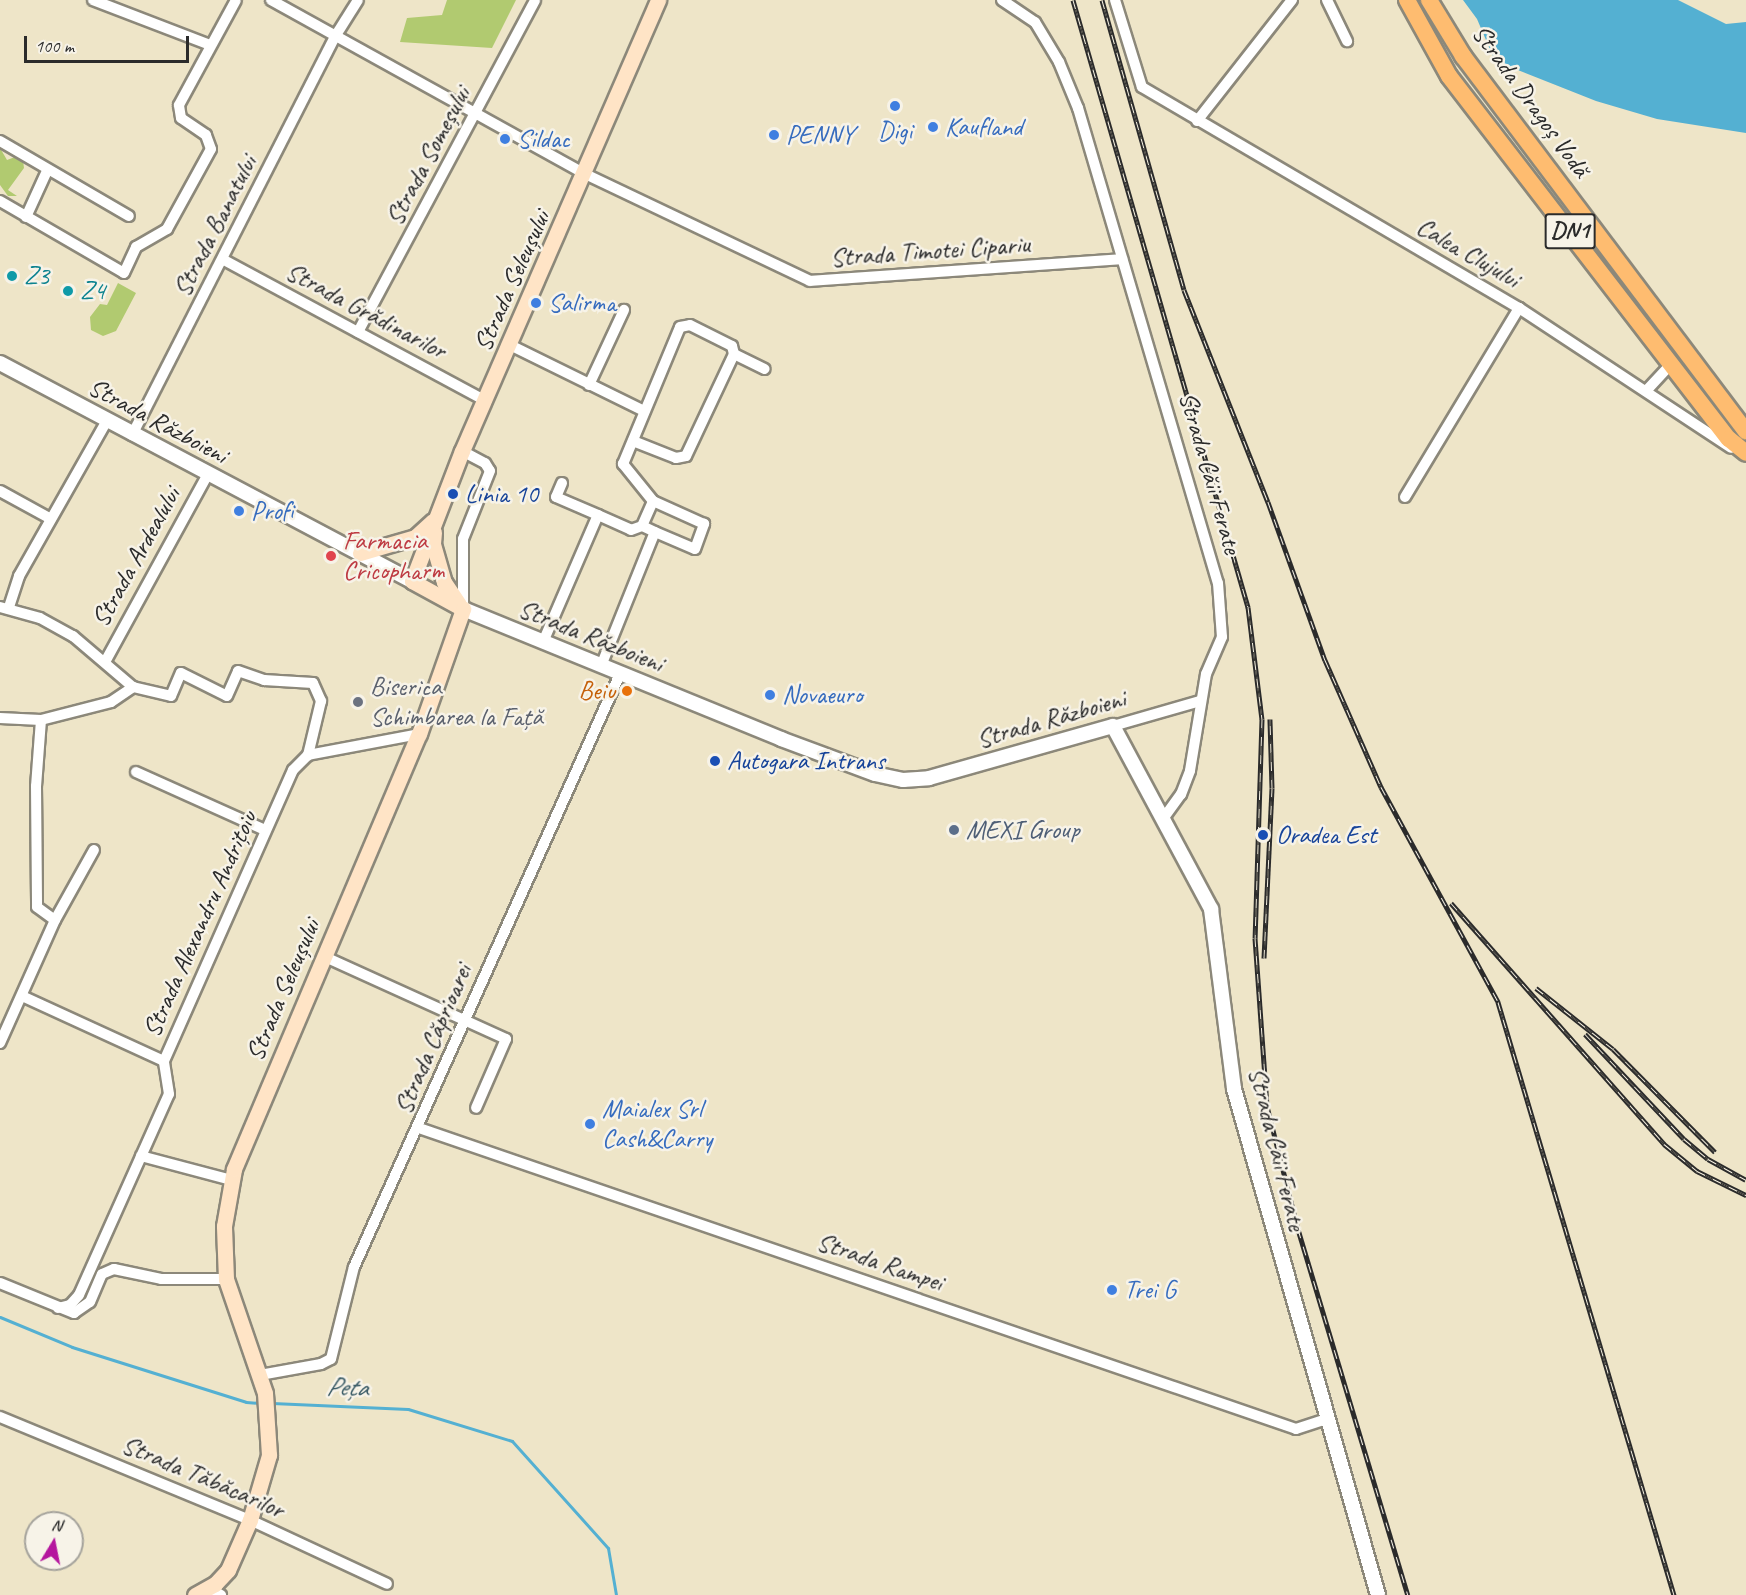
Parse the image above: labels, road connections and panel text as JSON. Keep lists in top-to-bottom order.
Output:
{
  "streets": {
    "main road": [
      "Strada Dragoș Vodă",
      "DN1",
      "Strada Seleușului",
      "Strada Războieni"
    ],
    "street": [
      "Strada Someșului",
      "Strada Banatului",
      "Strada Timotei Cipariu",
      "Calea Clujului",
      "Strada Grădinarilor",
      "Strada Căii Ferate",
      "Strada Ardealului",
      "Strada Alexandru Andrițoiu",
      "Strada Căprioarei",
      "Strada Rampei",
      "Strada Tăbăcarilor"
    ]
  },
  "crossings": [
    ["Strada Dragoș Vodă", "Calea Clujului"],
    ["Strada Someșului", "Strada Timotei Cipariu"],
    ["Strada Someșului", "Strada Grădinarilor"],
    ["Strada Banatului", "Strada Timotei Cipariu"],
    ["Strada Banatului", "Strada Grădinarilor"],
    ["Strada Banatului", "Strada Războieni"],
    ["Strada Timotei Cipariu", "Strada Seleușului"],
    ["Strada Timotei Cipariu", "Strada Căii Ferate"],
    ["Strada Seleușului", "Strada Grădinarilor"],
    ["Strada Seleușului", "Strada Războieni"],
    ["Strada Seleușului", "Strada Căprioarei"],
    ["Strada Seleușului", "Strada Tăbăcarilor"],
    ["Strada Războieni", "Strada Căii Ferate"],
    ["Strada Războieni", "Strada Ardealului"],
    ["Strada Războieni", "Strada Căprioarei"],
    ["Strada Căii Ferate", "Strada Rampei"],
    ["Strada Căprioarei", "Strada Rampei"]
  ],
  "water": ["Peța"],
  "places": [
    "Digi",
    "Kaufland",
    "PENNY",
    "Sildac",
    "Z3",
    "Z4",
    "Salirma",
    "Linia 10",
    "Profi",
    "Farmacia Cricopharm",
    "Beiu",
    "Novaeuro",
    "Biserica Schimbarea la Față",
    "Autogara Intrans",
    "MEXI Group",
    "Oradea Est",
    "Maialex Srl Cash&Carry",
    "Trei G"
  ],
  "scale_bar": "100 m",
  "north": "top"
}
